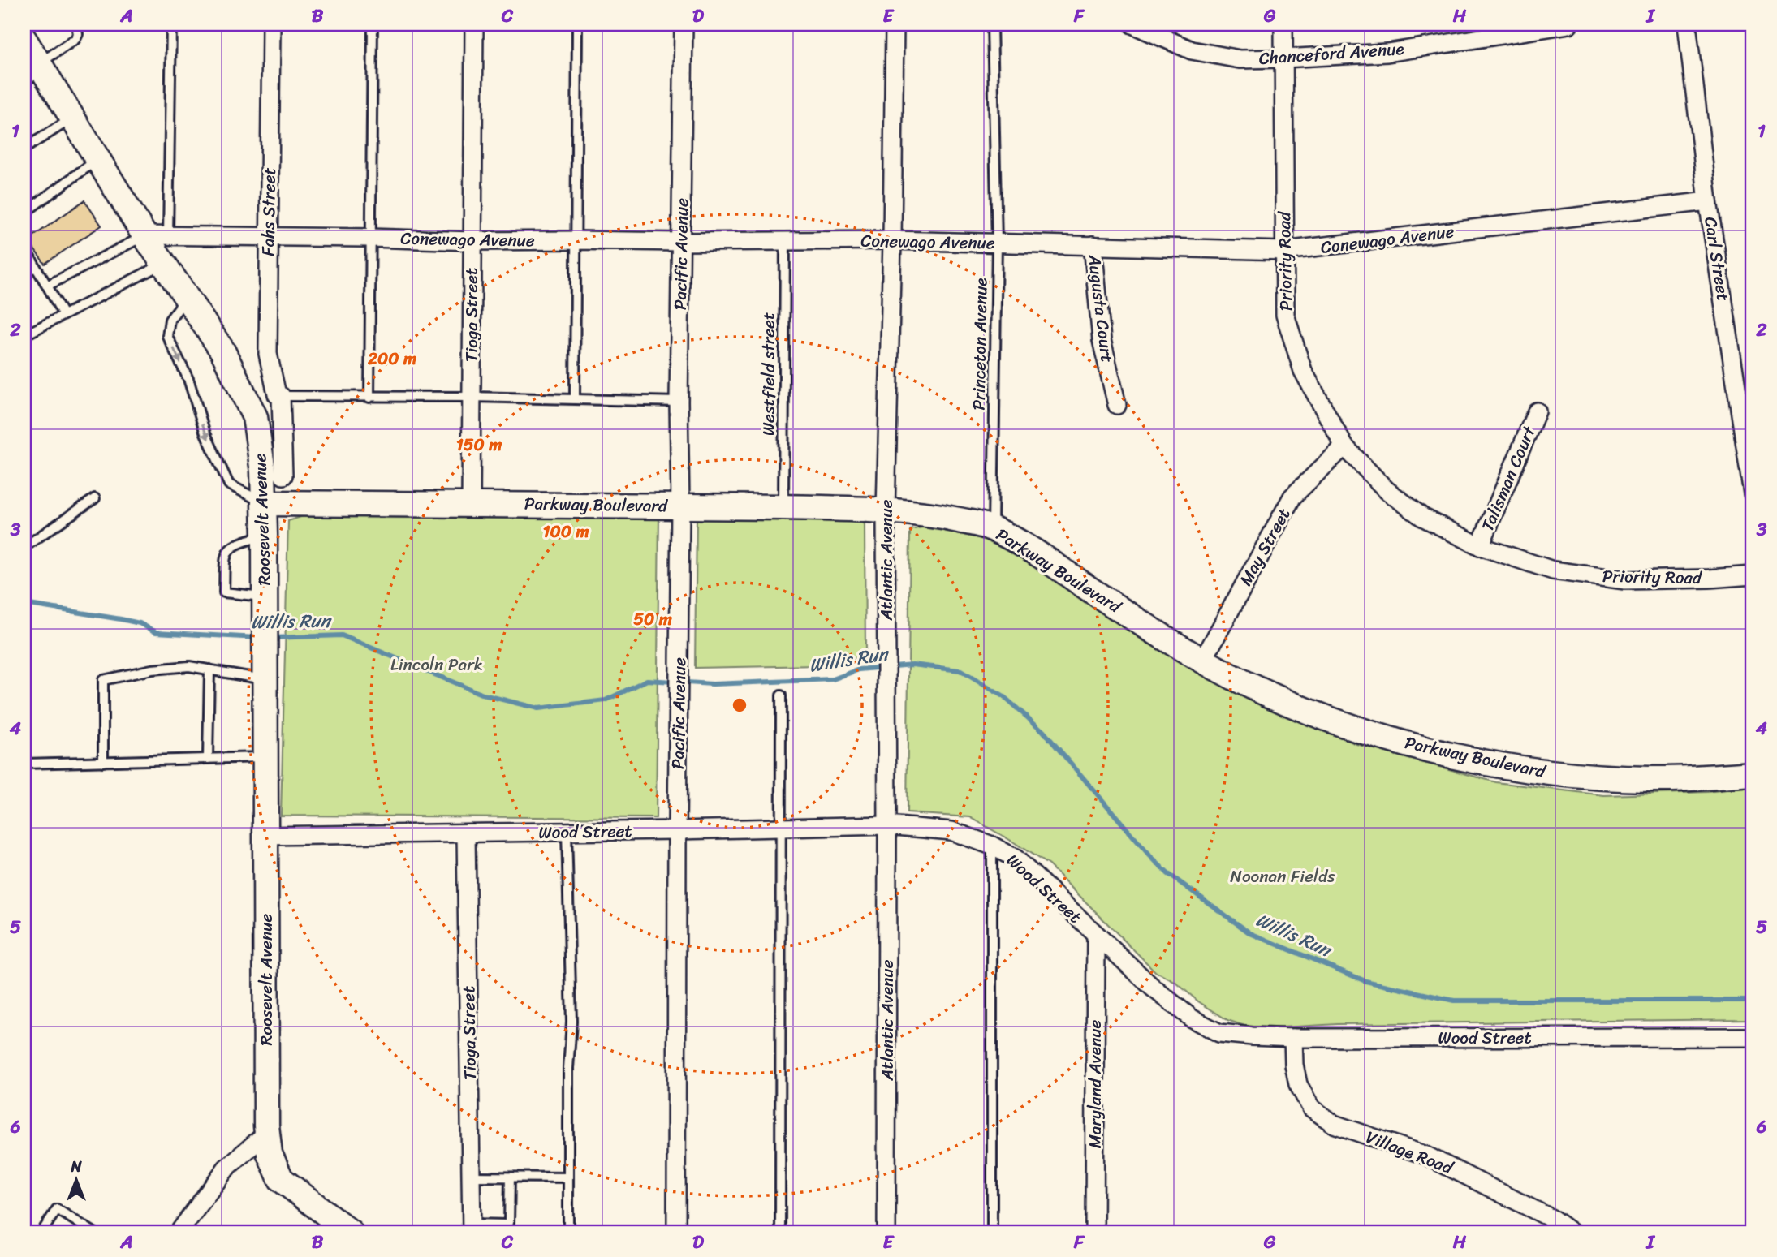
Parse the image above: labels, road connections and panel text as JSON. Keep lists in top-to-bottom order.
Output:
{
  "streets": {
    "street": [
      "Chanceford Avenue",
      "Fahs Street",
      "Conewago Avenue",
      "Pacific Avenue",
      "Carl Street",
      "Priority Road",
      "Augusta Court",
      "Tioga Street",
      "Talisman Court",
      "Parkway Boulevard",
      "Roosevelt Avenue",
      "May Street",
      "Atlantic Avenue",
      "Wood Street",
      "Maryland Avenue",
      "Village Road"
    ],
    "lane": ["Princeton Avenue", "Westfield street"]
  },
  "crossings": [
    ["Chanceford Avenue", "Priority Road"],
    ["Fahs Street", "Conewago Avenue"],
    ["Conewago Avenue", "Pacific Avenue"],
    ["Conewago Avenue", "Carl Street"],
    ["Conewago Avenue", "Priority Road"],
    ["Conewago Avenue", "Augusta Court"],
    ["Conewago Avenue", "Tioga Street"],
    ["Conewago Avenue", "Princeton Avenue"],
    ["Conewago Avenue", "Westfield street"],
    ["Conewago Avenue", "Roosevelt Avenue"],
    ["Conewago Avenue", "Atlantic Avenue"],
    ["Pacific Avenue", "Parkway Boulevard"],
    ["Pacific Avenue", "Wood Street"],
    ["Priority Road", "Talisman Court"],
    ["Priority Road", "May Street"],
    ["Tioga Street", "Parkway Boulevard"],
    ["Tioga Street", "Wood Street"],
    ["Princeton Avenue", "Parkway Boulevard"],
    ["Westfield street", "Parkway Boulevard"],
    ["Parkway Boulevard", "Roosevelt Avenue"],
    ["Parkway Boulevard", "May Street"],
    ["Parkway Boulevard", "Atlantic Avenue"],
    ["Roosevelt Avenue", "Wood Street"],
    ["Atlantic Avenue", "Wood Street"],
    ["Wood Street", "Maryland Avenue"],
    ["Wood Street", "Village Road"]
  ],
  "water": ["Willis Run"],
  "parks": ["Lincoln Park", "Noonan Fields"],
  "north": "top",
  "grid": {
    "columns": [
      "A",
      "B",
      "C",
      "D",
      "E",
      "F",
      "G",
      "H",
      "I"
    ],
    "rows": [
      "1",
      "2",
      "3",
      "4",
      "5",
      "6"
    ]
  },
  "rings": [
    "200 m",
    "150 m",
    "100 m",
    "50 m"
  ]
}
